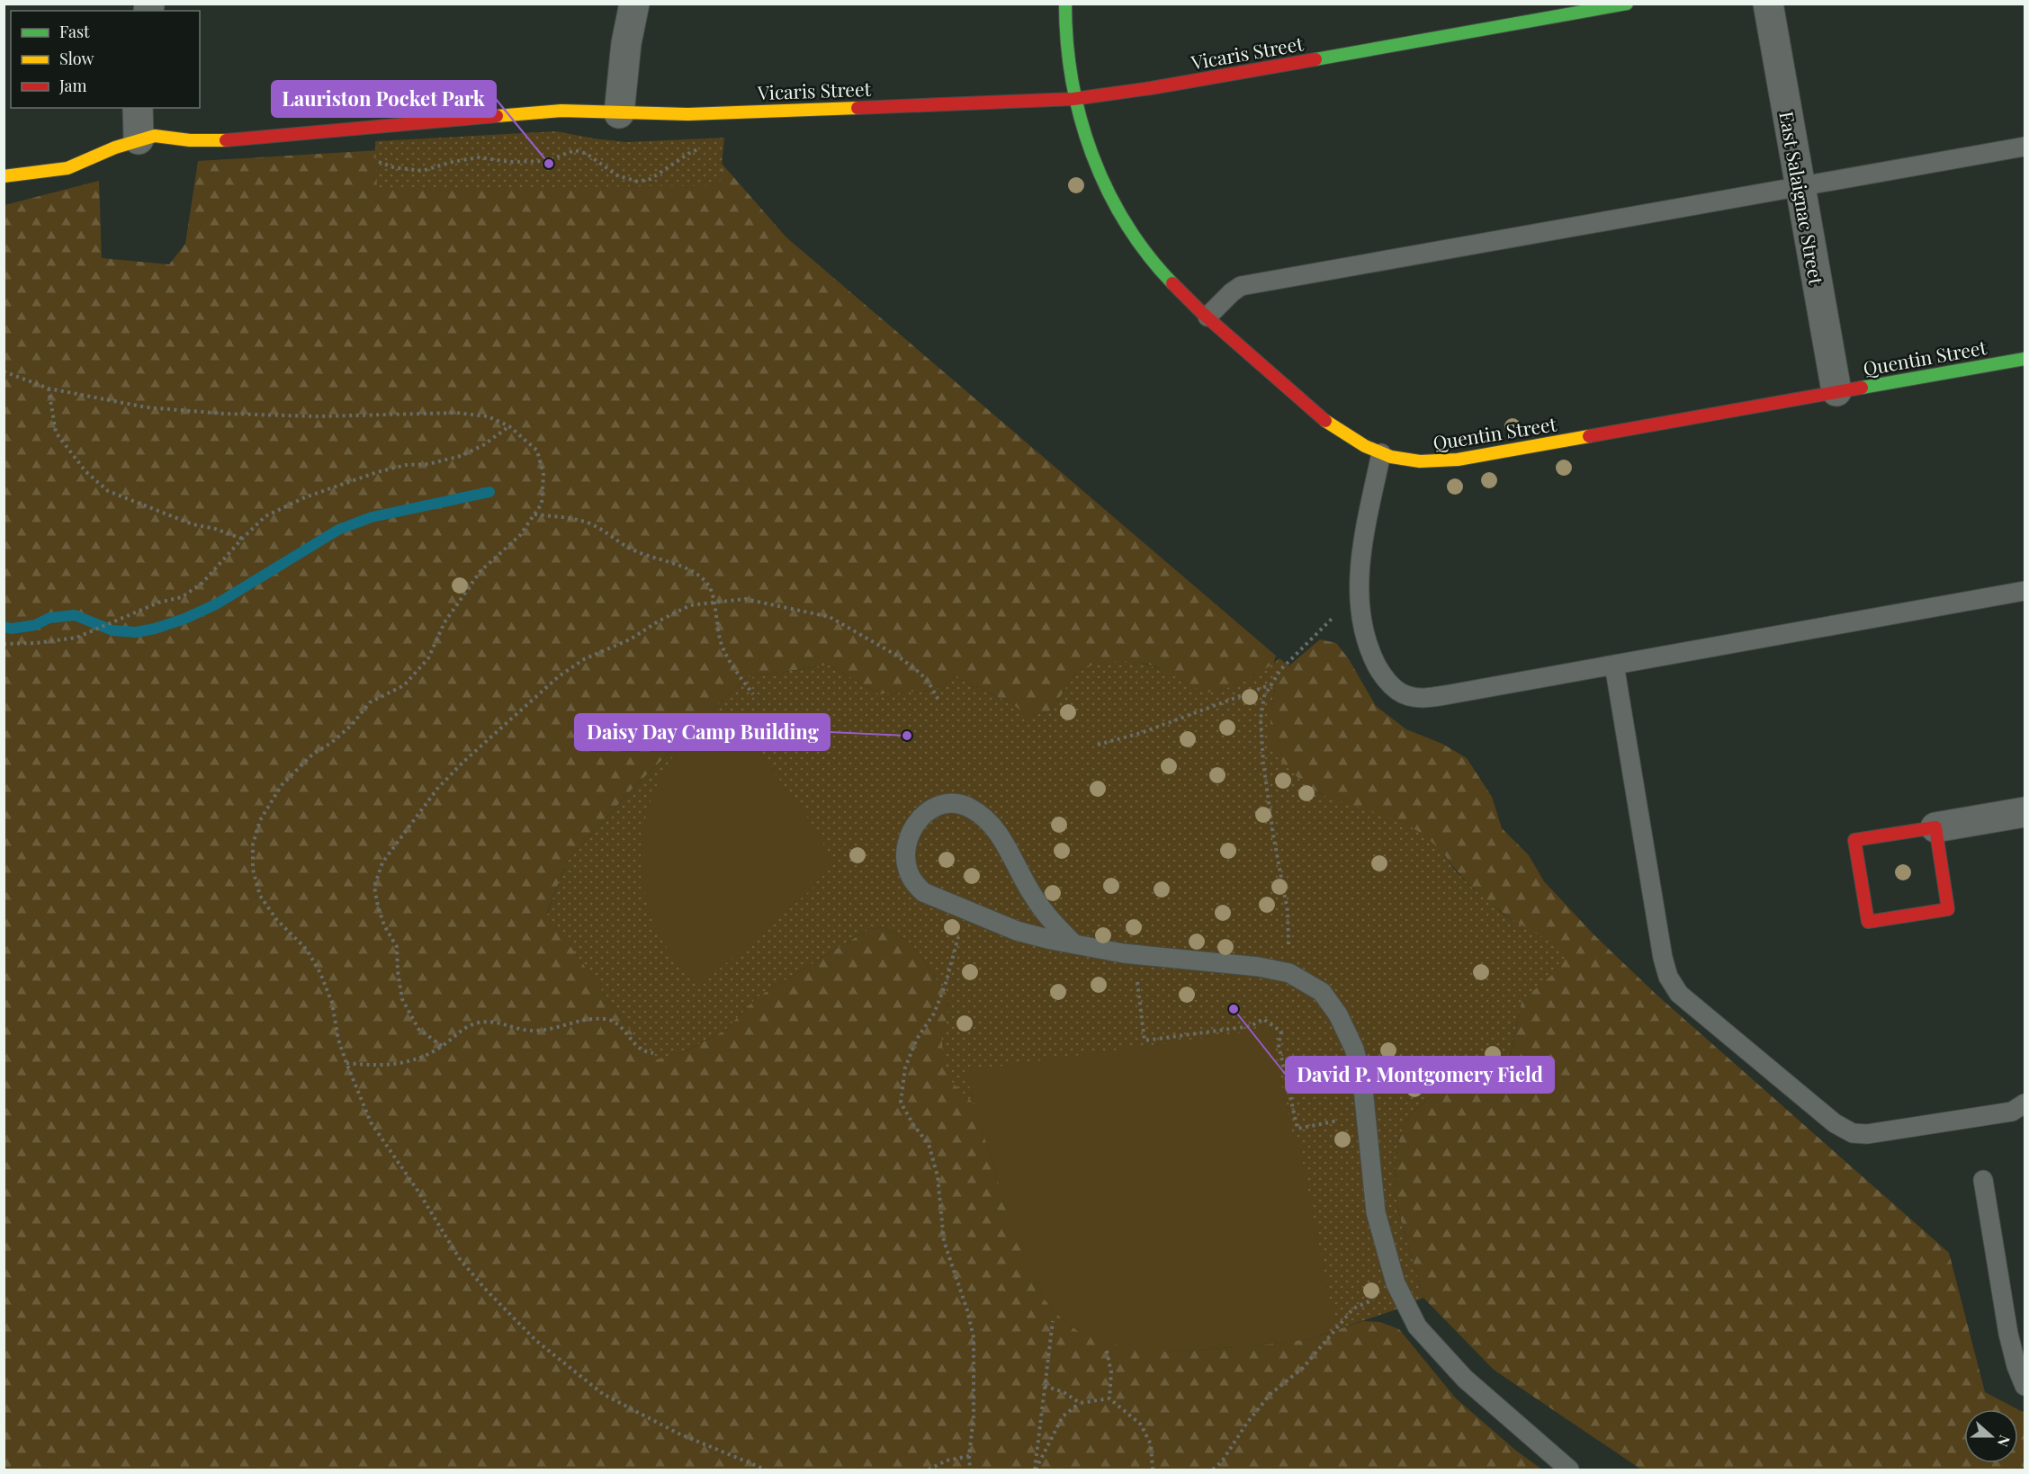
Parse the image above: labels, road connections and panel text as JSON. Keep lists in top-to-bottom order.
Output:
{
  "streets": {
    "street": ["Vicaris Street", "East Salaignac Street", "Quentin Street"]
  },
  "crossings": [
    ["Vicaris Street", "Quentin Street"],
    ["East Salaignac Street", "Quentin Street"]
  ],
  "places": ["Lauriston Pocket Park", "Daisy Day Camp Building", "David P. Montgomery Field"],
  "legend": ["Fast", "Slow", "Jam"],
  "north": "right"
}
